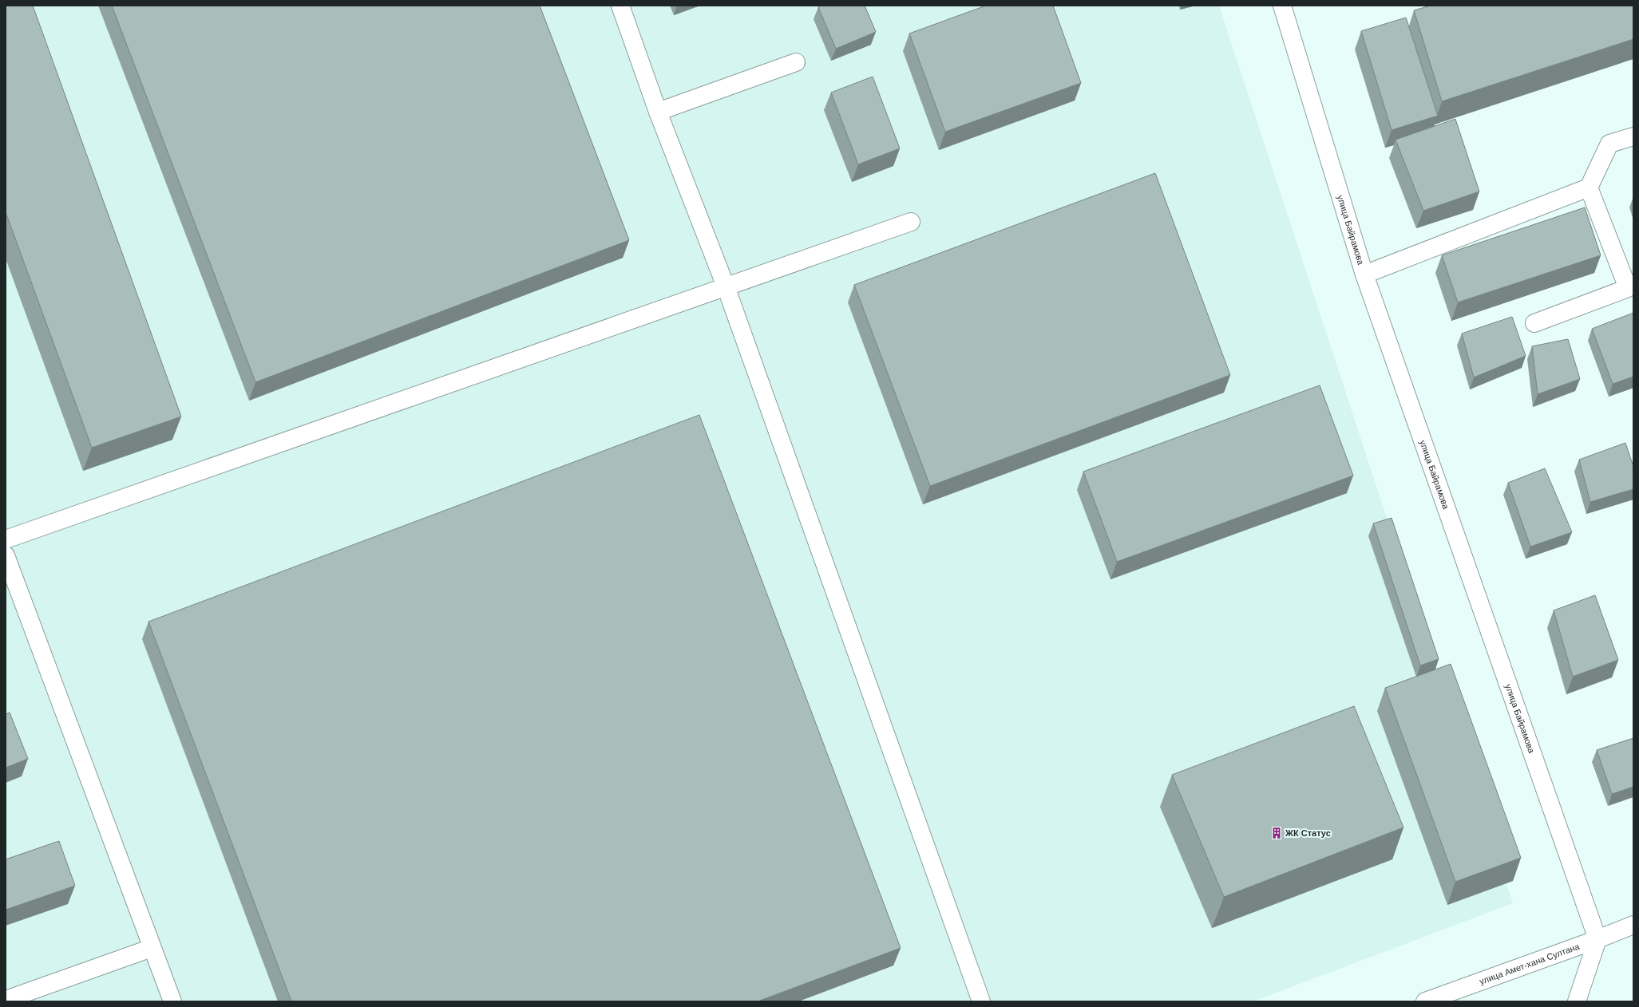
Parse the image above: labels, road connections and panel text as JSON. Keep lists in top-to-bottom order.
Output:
{
  "streets": {
    "street": ["улица Байрамова", "улица Амет-хана Султана"]
  },
  "crossings": [
    ["улица Байрамова", "улица Амет-хана Султана"]
  ],
  "places": {
    "building": ["ЖК Статус"]
  }
}
